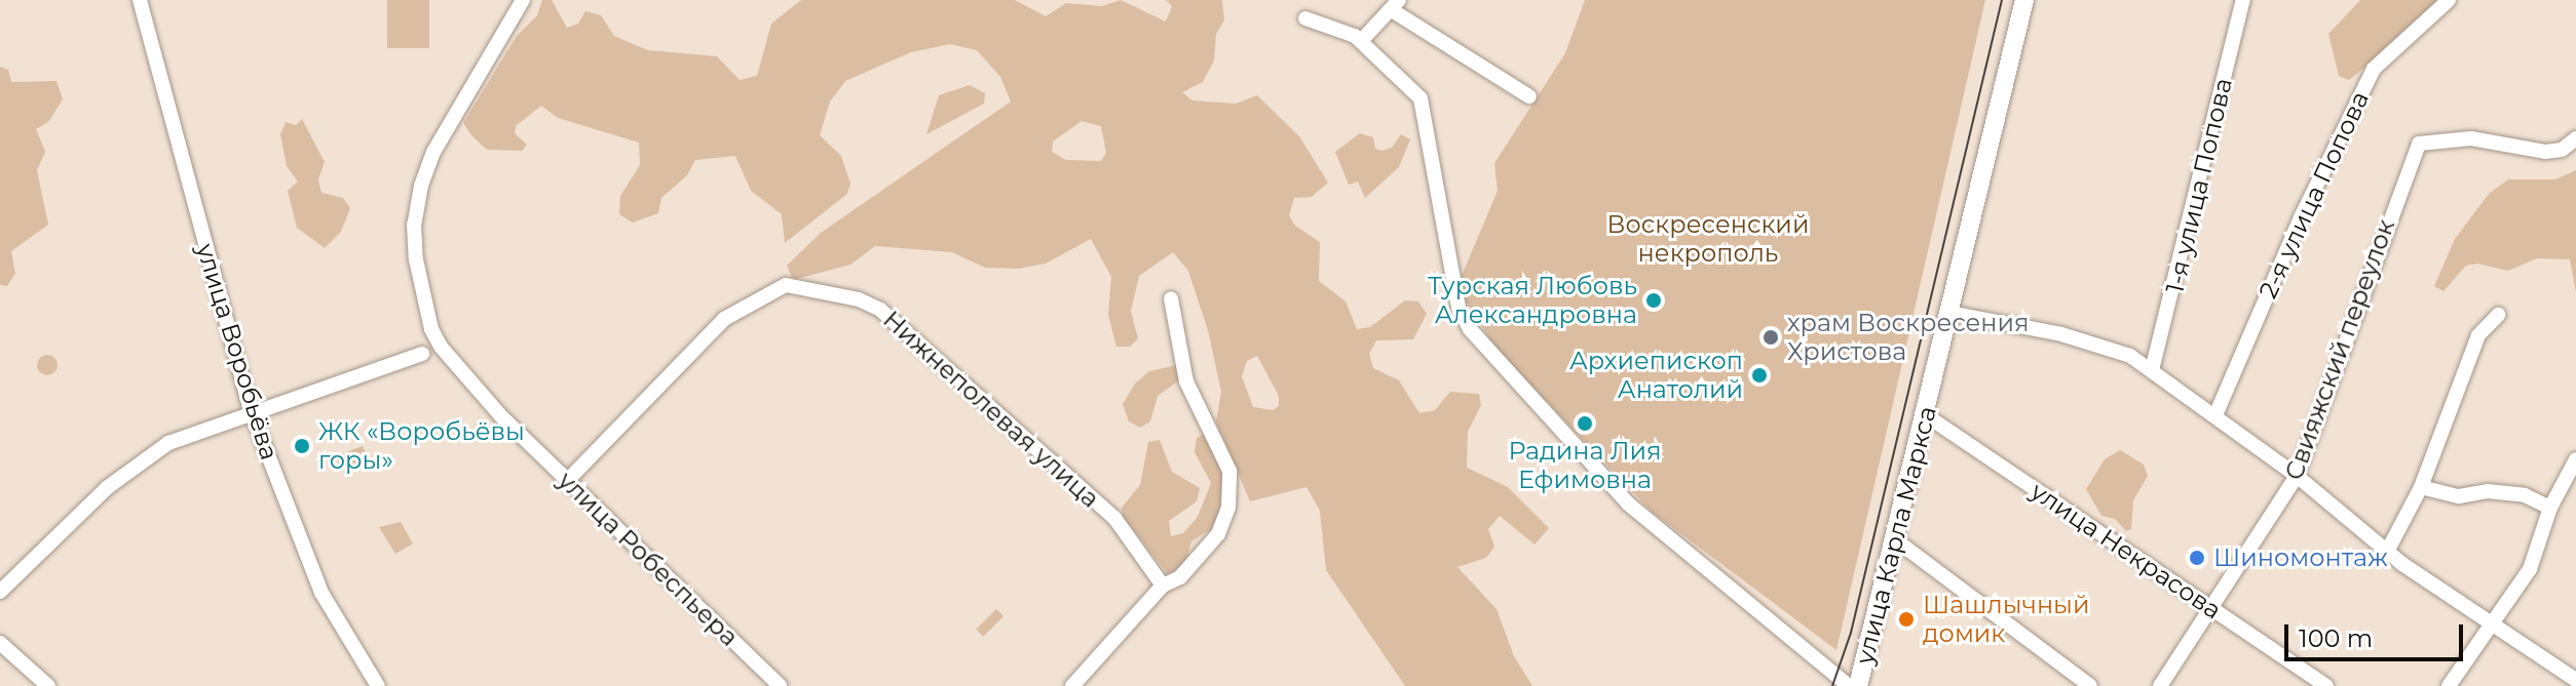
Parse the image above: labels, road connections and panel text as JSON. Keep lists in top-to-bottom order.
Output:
{
  "streets": {
    "main road": ["улица Карла Маркса"],
    "street": [
      "1-я улица Попова",
      "2-я улица Попова",
      "Свияжский переулок",
      "улица Воробьёва",
      "Нижнеполевая улица",
      "улица Некрасова",
      "улица Робеспьера"
    ]
  },
  "crossings": [
    ["Свияжский переулок", "улица Некрасова"],
    ["Нижнеполевая улица", "улица Робеспьера"],
    ["улица Карла Маркса", "улица Некрасова"]
  ],
  "parks": ["Воскресенский некрополь"],
  "places": [
    "Турская Любовь Александровна",
    "храм Воскресения Христова",
    "Архиепископ Анатолий",
    "Радина Лия Ефимовна",
    "ЖК «Воробьёвы горы»",
    "Шиномонтаж",
    "Шашлычный домик"
  ],
  "scale_bar": "100 m"
}
